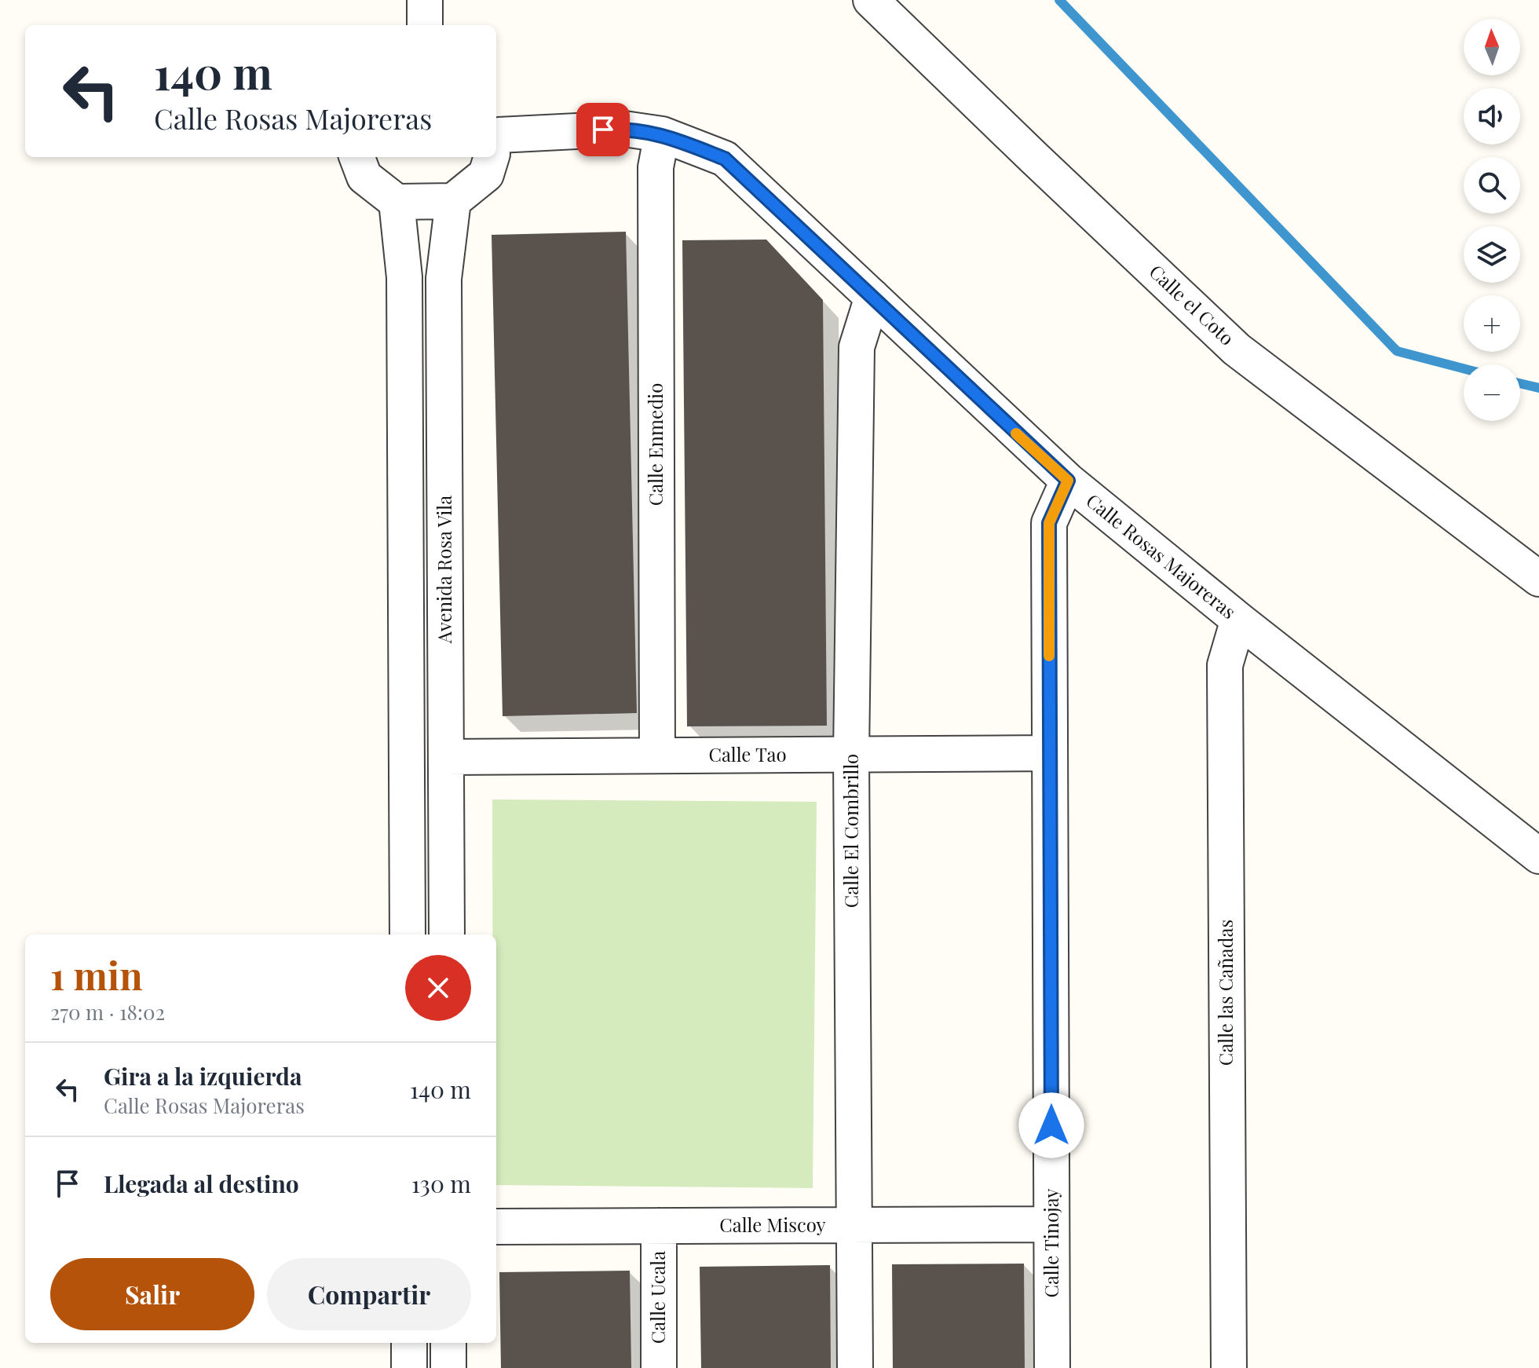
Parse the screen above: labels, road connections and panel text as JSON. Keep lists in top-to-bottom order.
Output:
{
  "streets": {
    "street": [
      "Calle el Coto",
      "Calle Enmedio",
      "Calle Rosas Majoreras",
      "Avenida Rosa Vila",
      "Calle Tao",
      "Calle El Combrillo",
      "Calle las Cañadas",
      "Calle Miscoy",
      "Calle Tinojay",
      "Calle Ucala"
    ]
  },
  "crossings": [
    ["Calle Enmedio", "Calle Rosas Majoreras"],
    ["Calle Enmedio", "Calle Tao"],
    ["Calle Rosas Majoreras", "Calle El Combrillo"],
    ["Calle Rosas Majoreras", "Calle las Cañadas"],
    ["Calle Rosas Majoreras", "Calle Tinojay"],
    ["Avenida Rosa Vila", "Calle Tao"],
    ["Calle Tao", "Calle El Combrillo"],
    ["Calle Tao", "Calle Tinojay"],
    ["Calle El Combrillo", "Calle Miscoy"],
    ["Calle Miscoy", "Calle Tinojay"],
    ["Calle Miscoy", "Calle Ucala"]
  ],
  "north": "top",
  "page": {
    "map_buttons": ["+", "−"],
    "turn": ["140 m", "Calle Rosas Majoreras"],
    "heading": ["1 min", "270 m · 18:02"],
    "list": [
      {
        "name": "Gira a la izquierda",
        "note": "Calle Rosas Majoreras",
        "value": "140 m"
      },
      {
        "name": "Llegada al destino",
        "value": "130 m"
      }
    ],
    "buttons": ["Salir", "Compartir"]
  }
}
